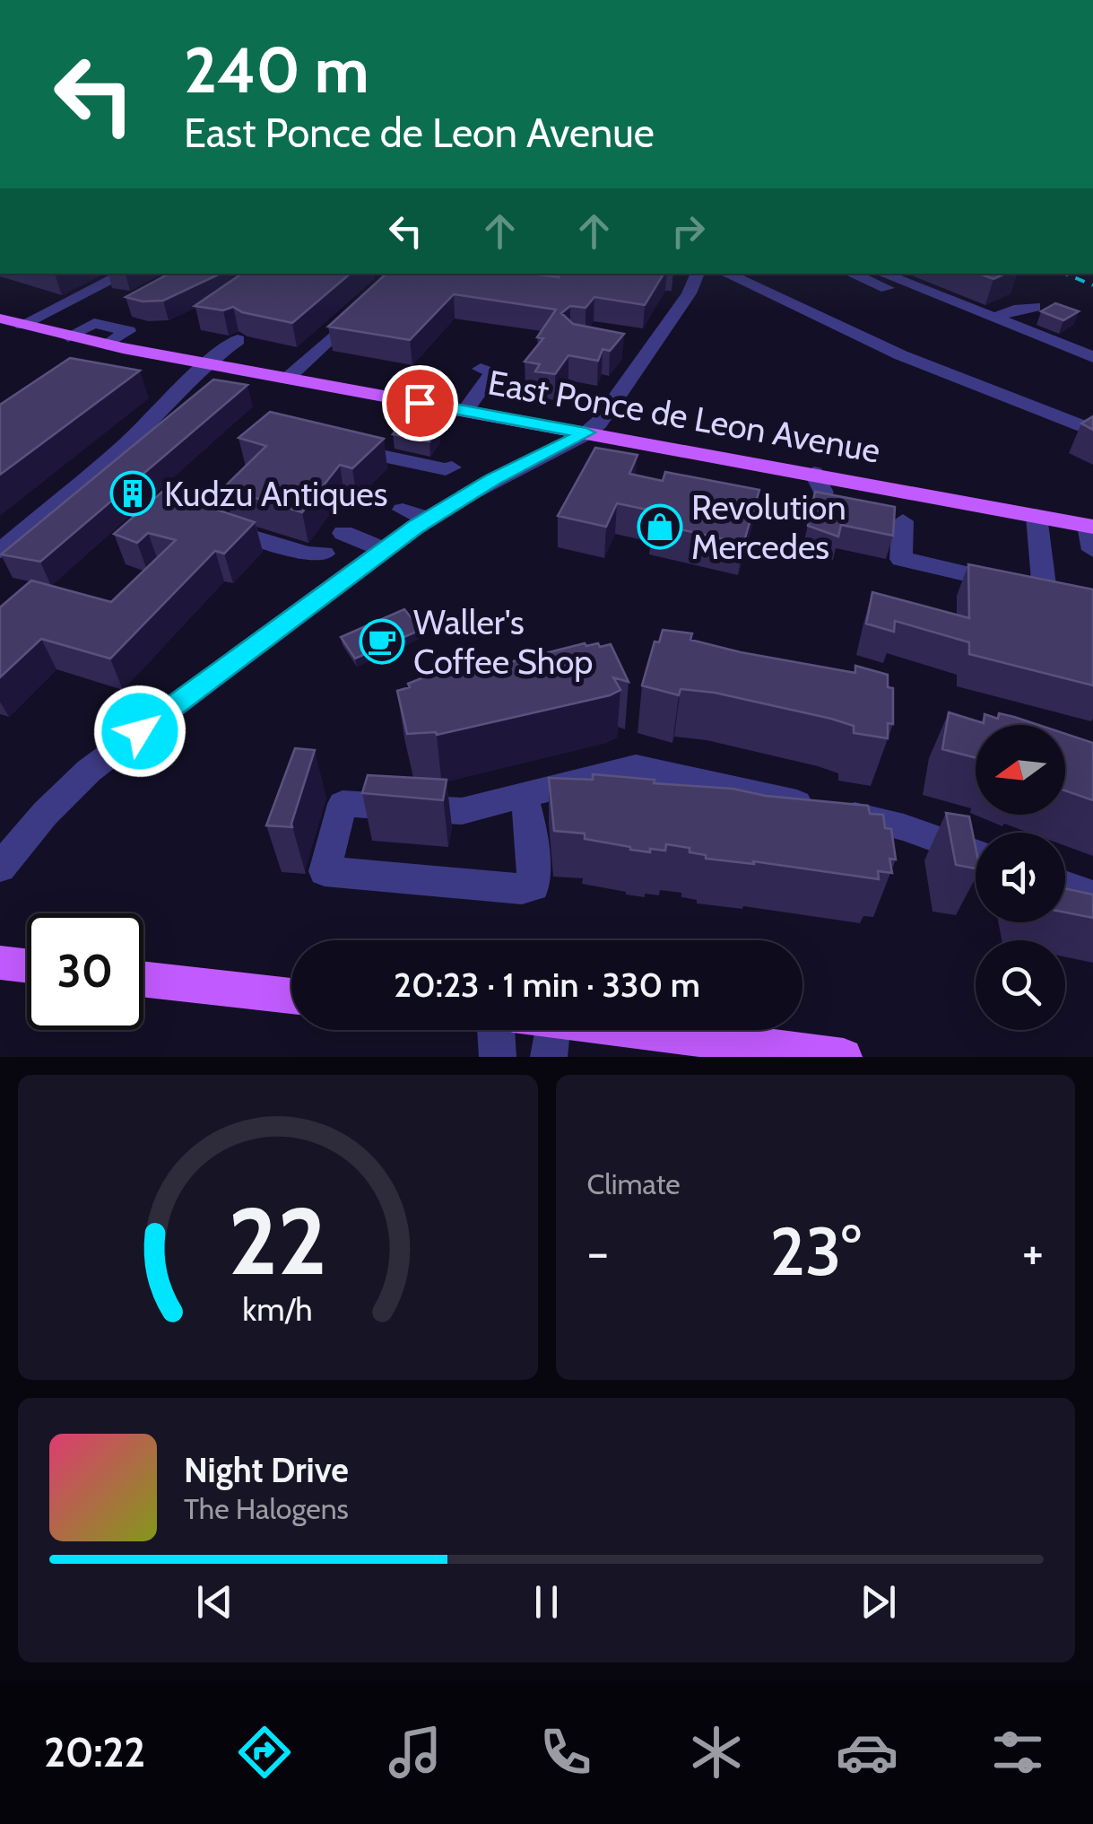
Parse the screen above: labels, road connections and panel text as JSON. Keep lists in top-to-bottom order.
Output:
{
  "streets": {
    "main road": ["East Ponce de Leon Avenue"]
  },
  "places": {
    "building": ["Kudzu Antiques"],
    "shop": ["Revolution Mercedes"],
    "cafe": ["Waller's Coffee Shop"]
  },
  "north": "left",
  "page": {
    "turn": ["240 m", "East Ponce de Leon Avenue"],
    "limit": "30",
    "trip": "20:23 · 1 min · 330 m",
    "tile": "Climate",
    "heat": ["−", "23°", "+"],
    "song": ["Night Drive", "The Halogens"],
    "tabs": "20:22",
    "gauge": ["22", "km/h"]
  }
}
